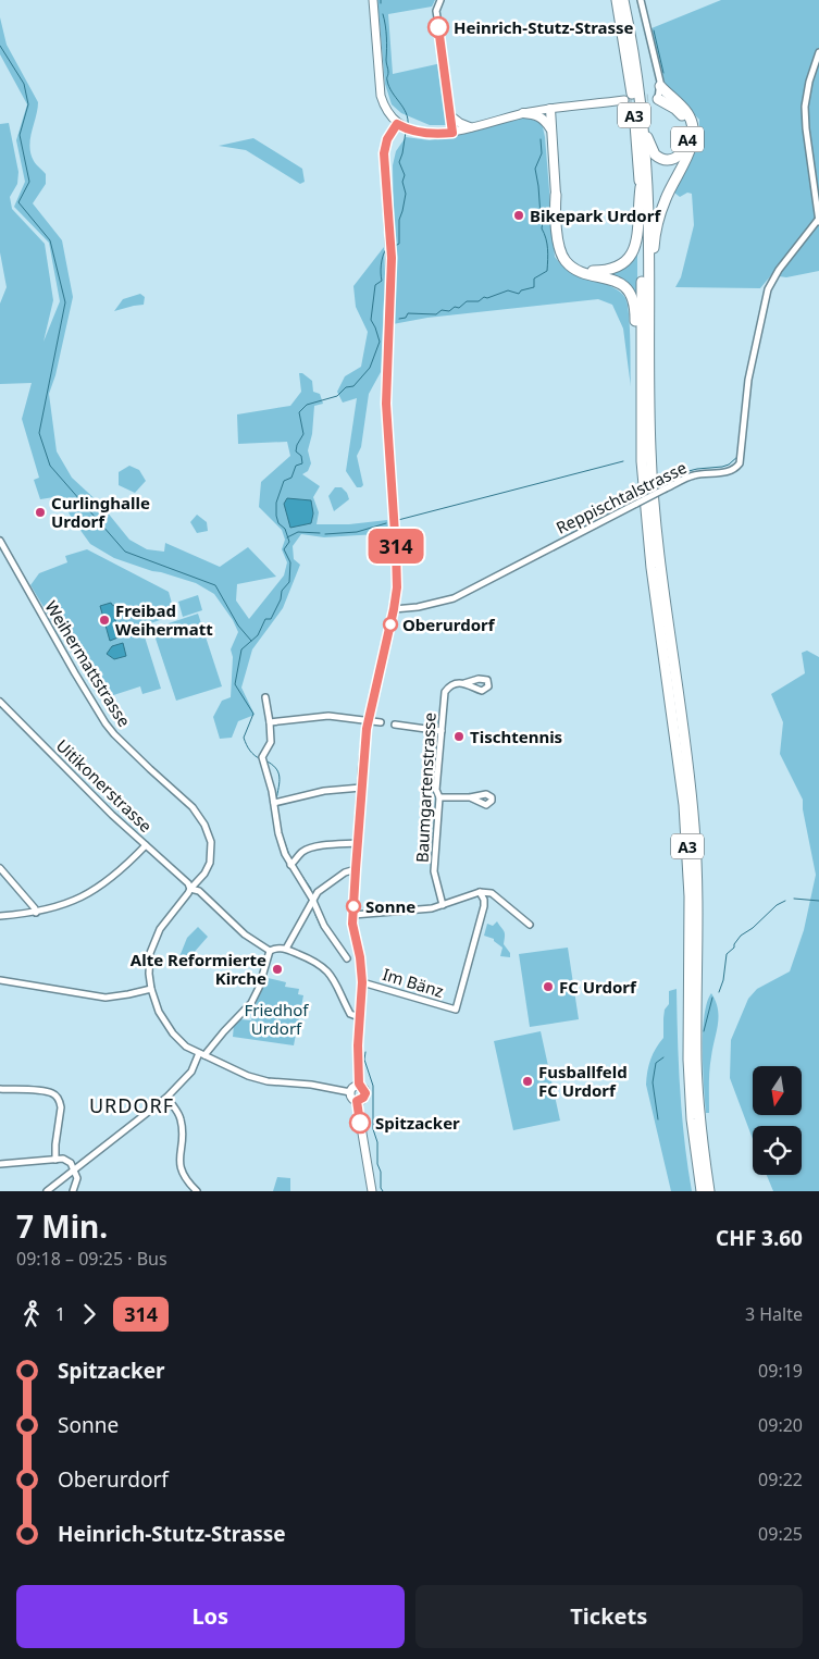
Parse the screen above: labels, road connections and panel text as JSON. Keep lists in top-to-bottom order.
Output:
{
  "streets": {
    "highway": ["A3", "A4"],
    "street": [
      "Reppischtalstrasse",
      "Weihermattstrasse",
      "Uitikonerstrasse",
      "Baumgartenstrasse",
      "Im Bänz"
    ]
  },
  "crossings": [
    ["A3", "A4"],
    ["Weihermattstrasse", "Uitikonerstrasse"]
  ],
  "districts": ["URDORF"],
  "parks": ["Friedhof Urdorf"],
  "places": [
    "Heinrich-Stutz-Strasse",
    "Bikepark Urdorf",
    "Curlinghalle Urdorf",
    "Freibad Weihermatt",
    "Oberurdorf",
    "Tischtennis",
    "Sonne",
    "Alte Reformierte Kirche",
    "FC Urdorf",
    "Fusballfeld FC Urdorf",
    "Spitzacker"
  ],
  "lines": ["bus line 314"],
  "north": "bottom",
  "page": {
    "on_map": "314",
    "heading": ["7 Min.", "09:18 – 09:25 · Bus", "CHF 3.60"],
    "legs": ["1", "314", "3 Halte"],
    "list": [
      {
        "name": "Spitzacker",
        "value": "09:19"
      },
      {
        "name": "Sonne",
        "value": "09:20"
      },
      {
        "name": "Oberurdorf",
        "value": "09:22"
      },
      {
        "name": "Heinrich-Stutz-Strasse",
        "value": "09:25"
      }
    ],
    "buttons": ["Los", "Tickets"]
  }
}
